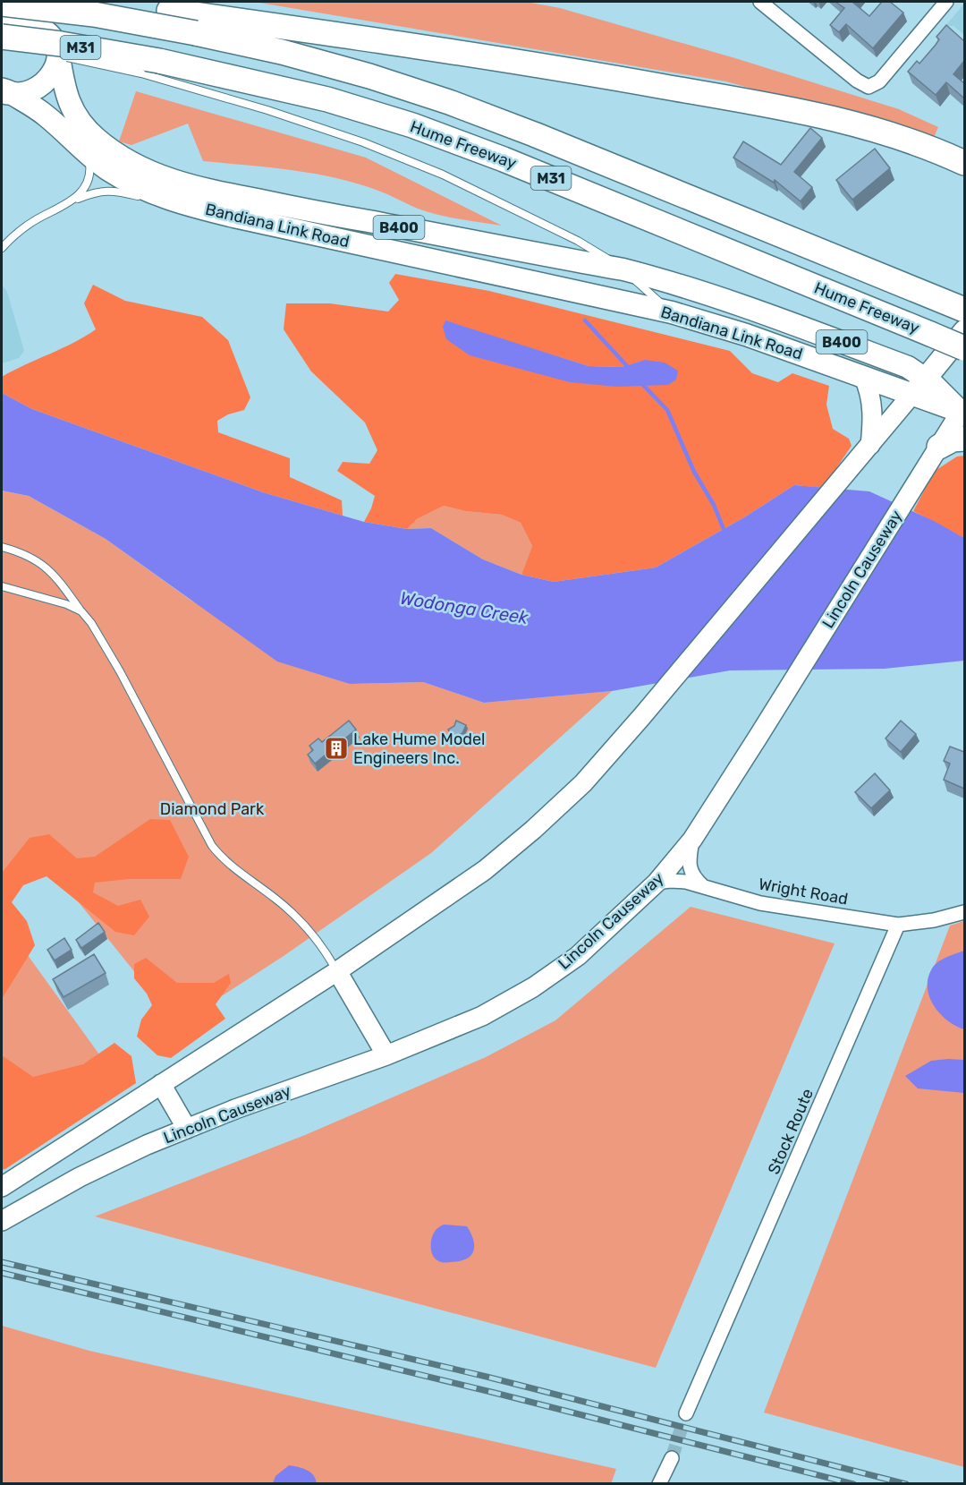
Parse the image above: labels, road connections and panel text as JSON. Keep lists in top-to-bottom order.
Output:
{
  "streets": {
    "highway": ["M31", "Hume Freeway"],
    "main road": ["Bandiana Link Road", "B400", "Lincoln Causeway"],
    "street": ["Wright Road", "Stock Route"]
  },
  "crossings": [
    ["Bandiana Link Road", "B400"],
    ["Bandiana Link Road", "Lincoln Causeway"],
    ["Lincoln Causeway", "Wright Road"],
    ["Wright Road", "Stock Route"]
  ],
  "water": ["Wodonga Creek"],
  "parks": ["Diamond Park"],
  "places": {
    "building": ["Lake Hume Model Engineers Inc."]
  }
}
